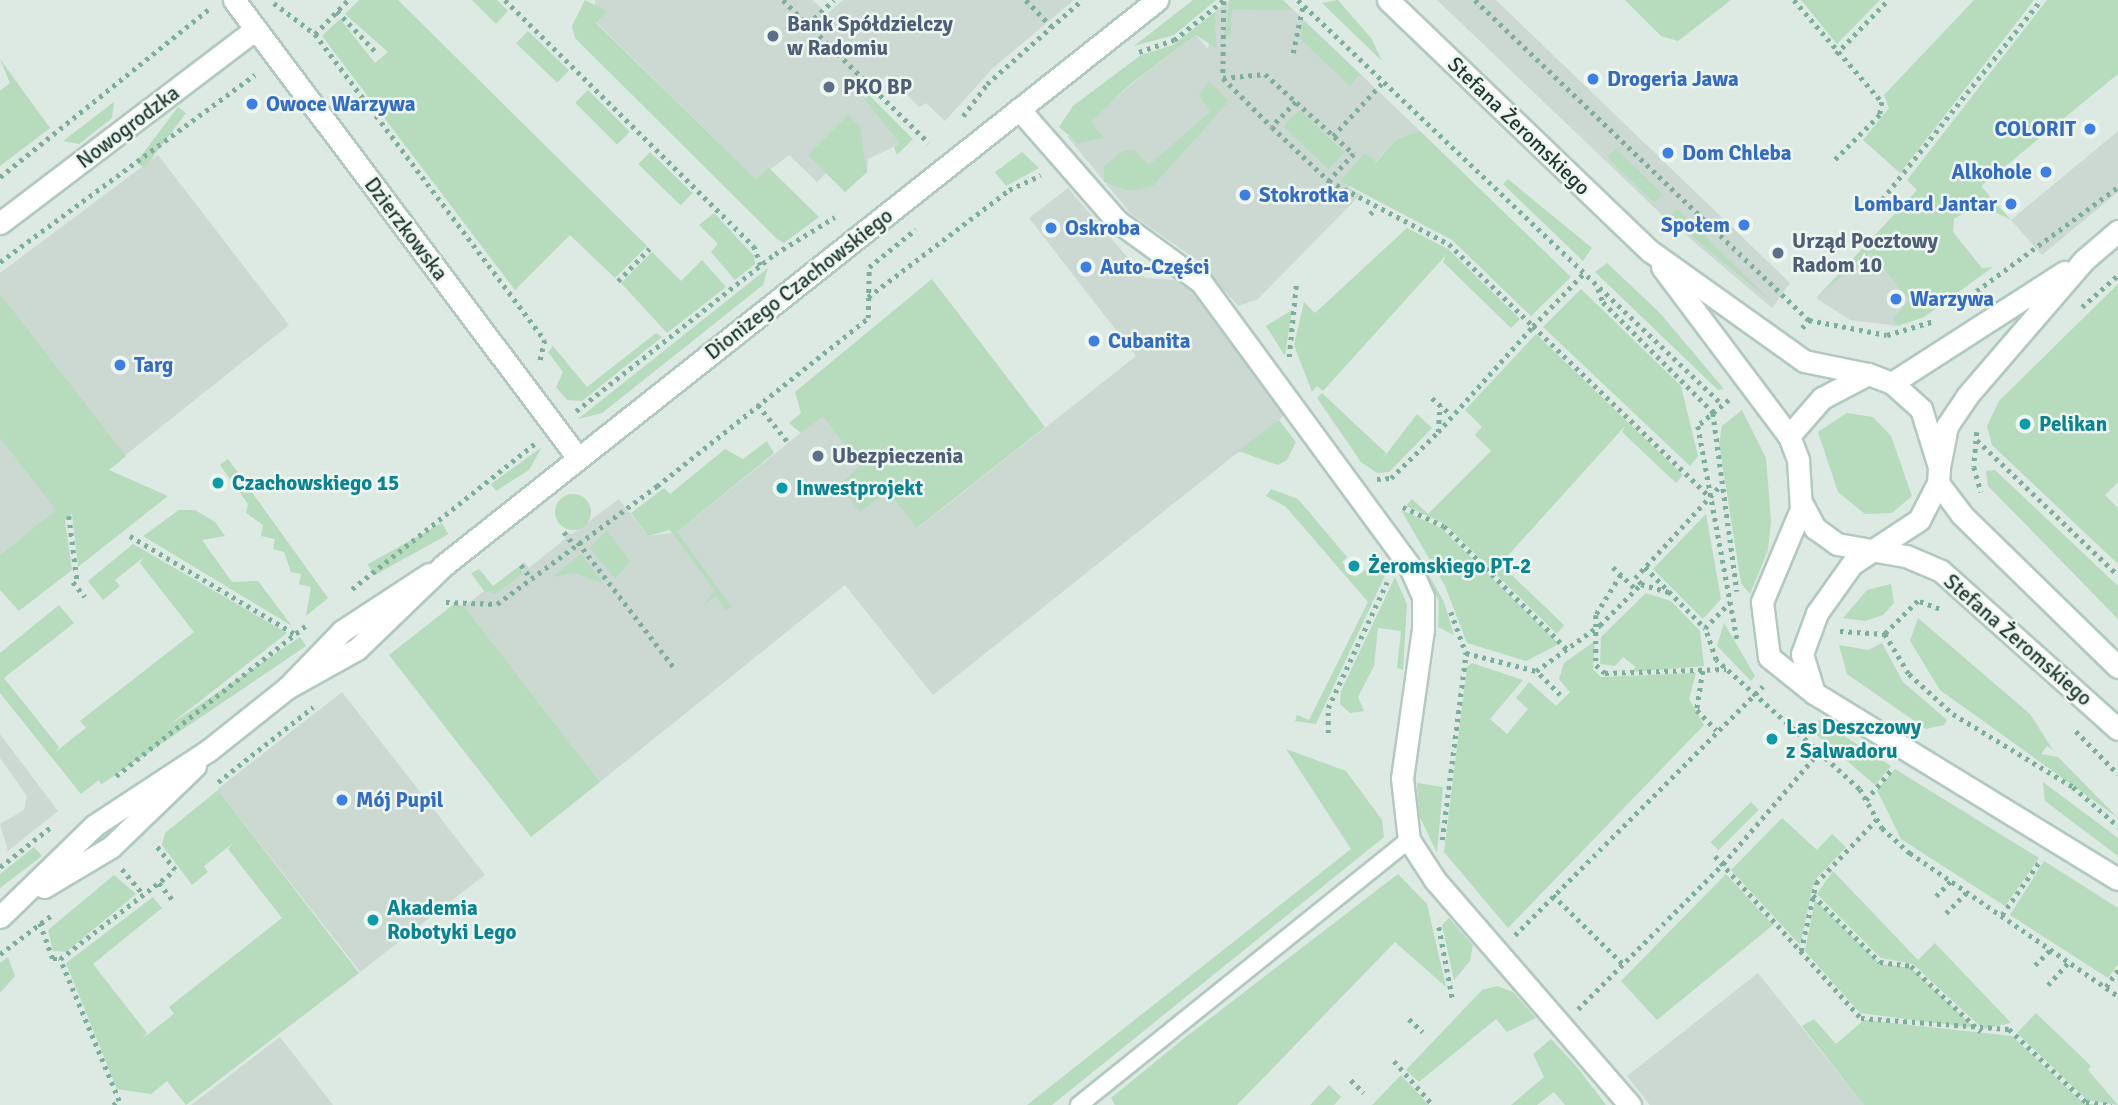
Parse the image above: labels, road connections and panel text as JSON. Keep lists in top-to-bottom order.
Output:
{
  "streets": {
    "street": [
      "Stefana Żeromskiego",
      "Nowogrodzka",
      "Dzierzkowska",
      "Dionizego Czachowskiego"
    ]
  },
  "crossings": [
    ["Nowogrodzka", "Dzierzkowska"],
    ["Dzierzkowska", "Dionizego Czachowskiego"]
  ],
  "places": [
    "Bank Spółdzielczy w Radomiu",
    "Drogeria Jawa",
    "PKO BP",
    "Owoce Warzywa",
    "COLORIT",
    "Dom Chleba",
    "Alkohole",
    "Stokrotka",
    "Lombard Jantar",
    "Społem",
    "Oskroba",
    "Urząd Pocztowy Radom 10",
    "Auto-Części",
    "Warzywa",
    "Cubanita",
    "Targ",
    "Pelikan",
    "Ubezpieczenia",
    "Czachowskiego 15",
    "Inwestprojekt",
    "Żeromskiego PT-2",
    "Las Deszczowy z Salwadoru",
    "Mój Pupil",
    "Akademia Robotyki Lego"
  ]
}
